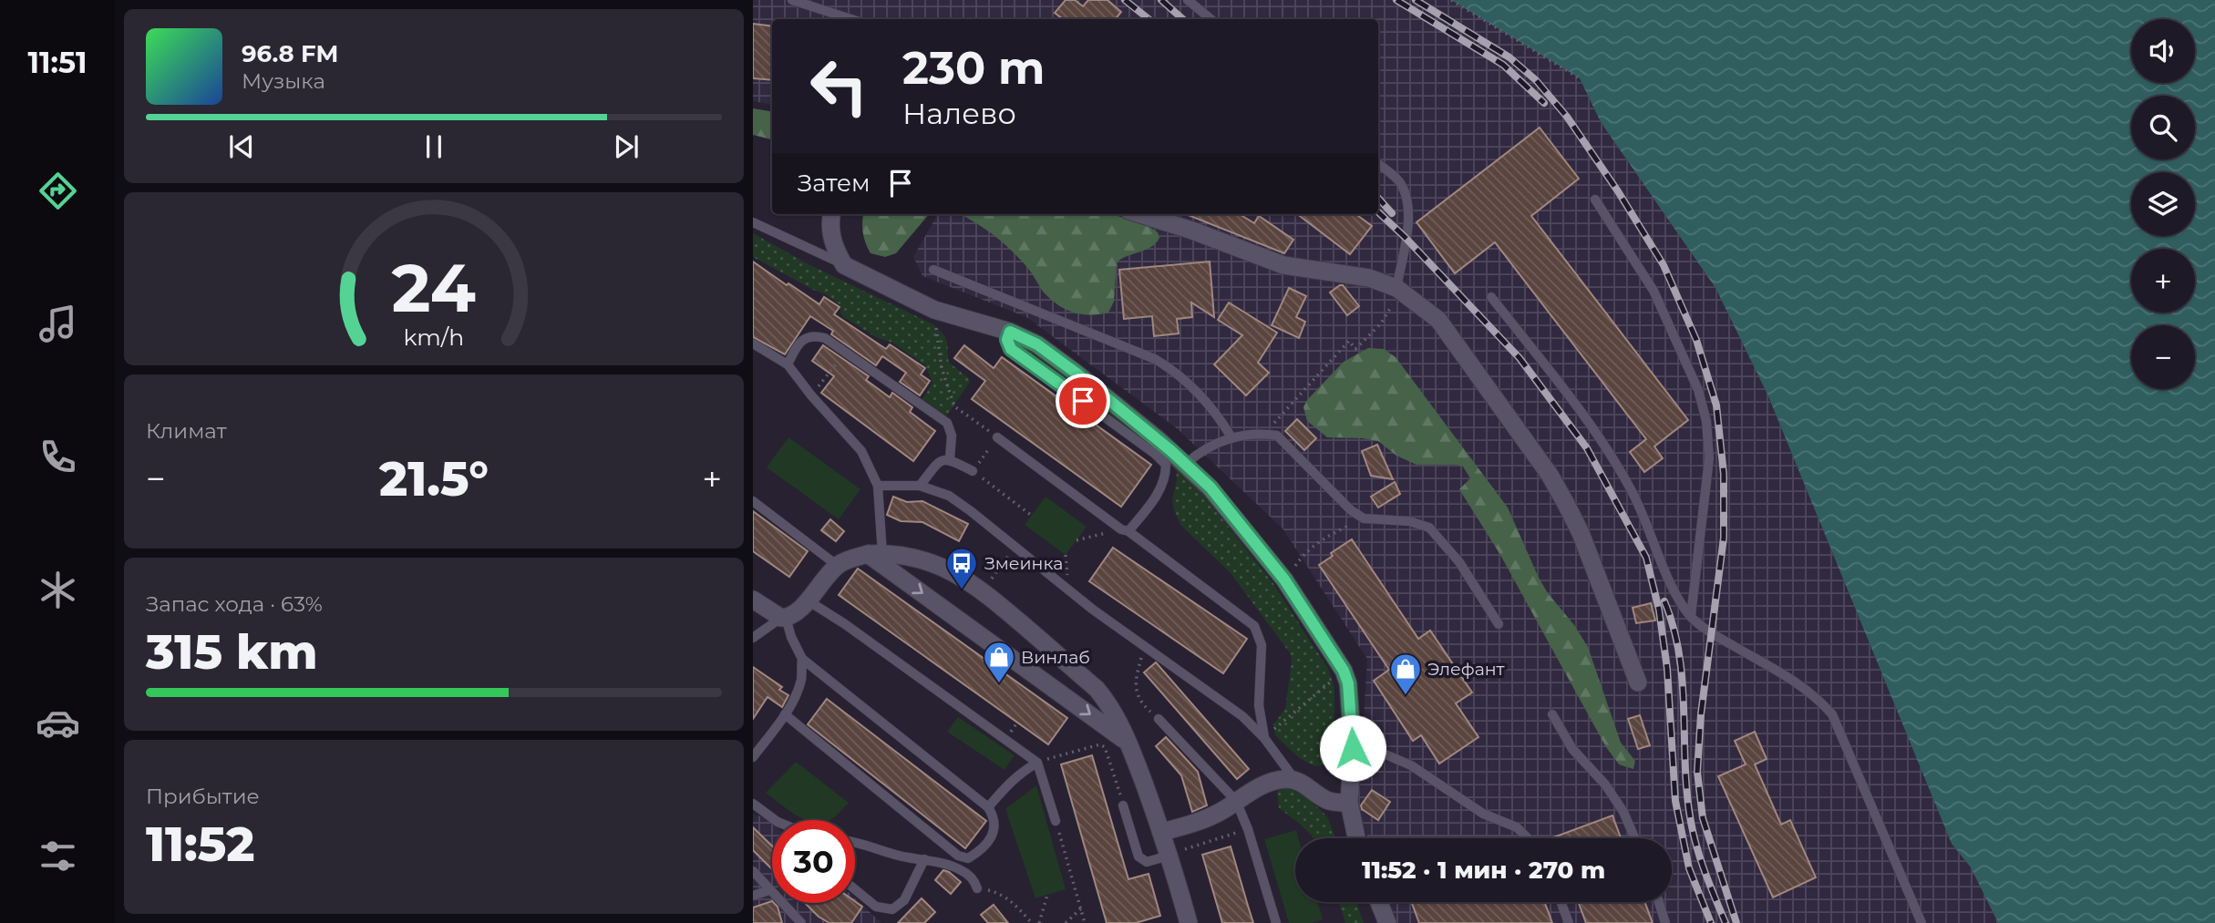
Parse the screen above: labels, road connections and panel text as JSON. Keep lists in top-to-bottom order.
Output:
{
  "places": {
    "bus stop": ["Змеинка"],
    "shop": ["Винлаб", "Элефант"]
  },
  "page": {
    "tabs": "11:51",
    "map_buttons": ["+", "−"],
    "turn": ["230 m", "Налево"],
    "song": ["96.8 FM", "Музыка"],
    "then": "Затем",
    "tile": [
      "Климат",
      ["Запас хода · 63%", "315 km"],
      ["Прибытие", "11:52"]
    ],
    "heat": ["−", "21.5°", "+"],
    "limit": "30",
    "trip": "11:52 · 1 мин · 270 m",
    "gauge": ["24", "km/h"]
  }
}
